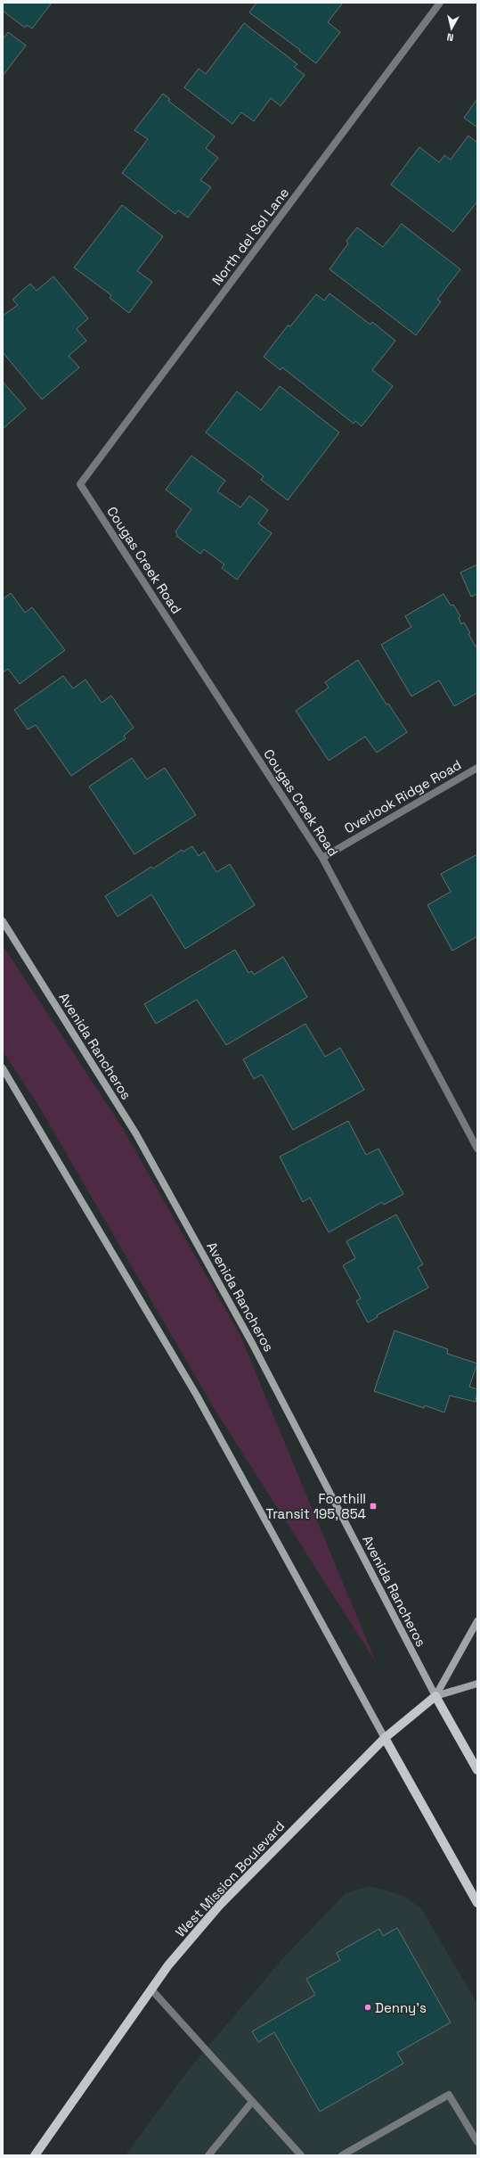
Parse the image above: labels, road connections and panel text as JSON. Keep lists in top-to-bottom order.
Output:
{
  "streets": {
    "main road": ["Avenida Rancheros", "West Mission Boulevard"],
    "street": ["North del Sol Lane", "Cougas Creek Road", "Overlook Ridge Road"]
  },
  "crossings": [
    ["North del Sol Lane", "Cougas Creek Road"],
    ["Cougas Creek Road", "Overlook Ridge Road"],
    ["Avenida Rancheros", "West Mission Boulevard"]
  ],
  "places": {
    "transit": ["Foothill Transit 195, 854"],
    "other": ["Denny's"]
  },
  "north": "bottom"
}
